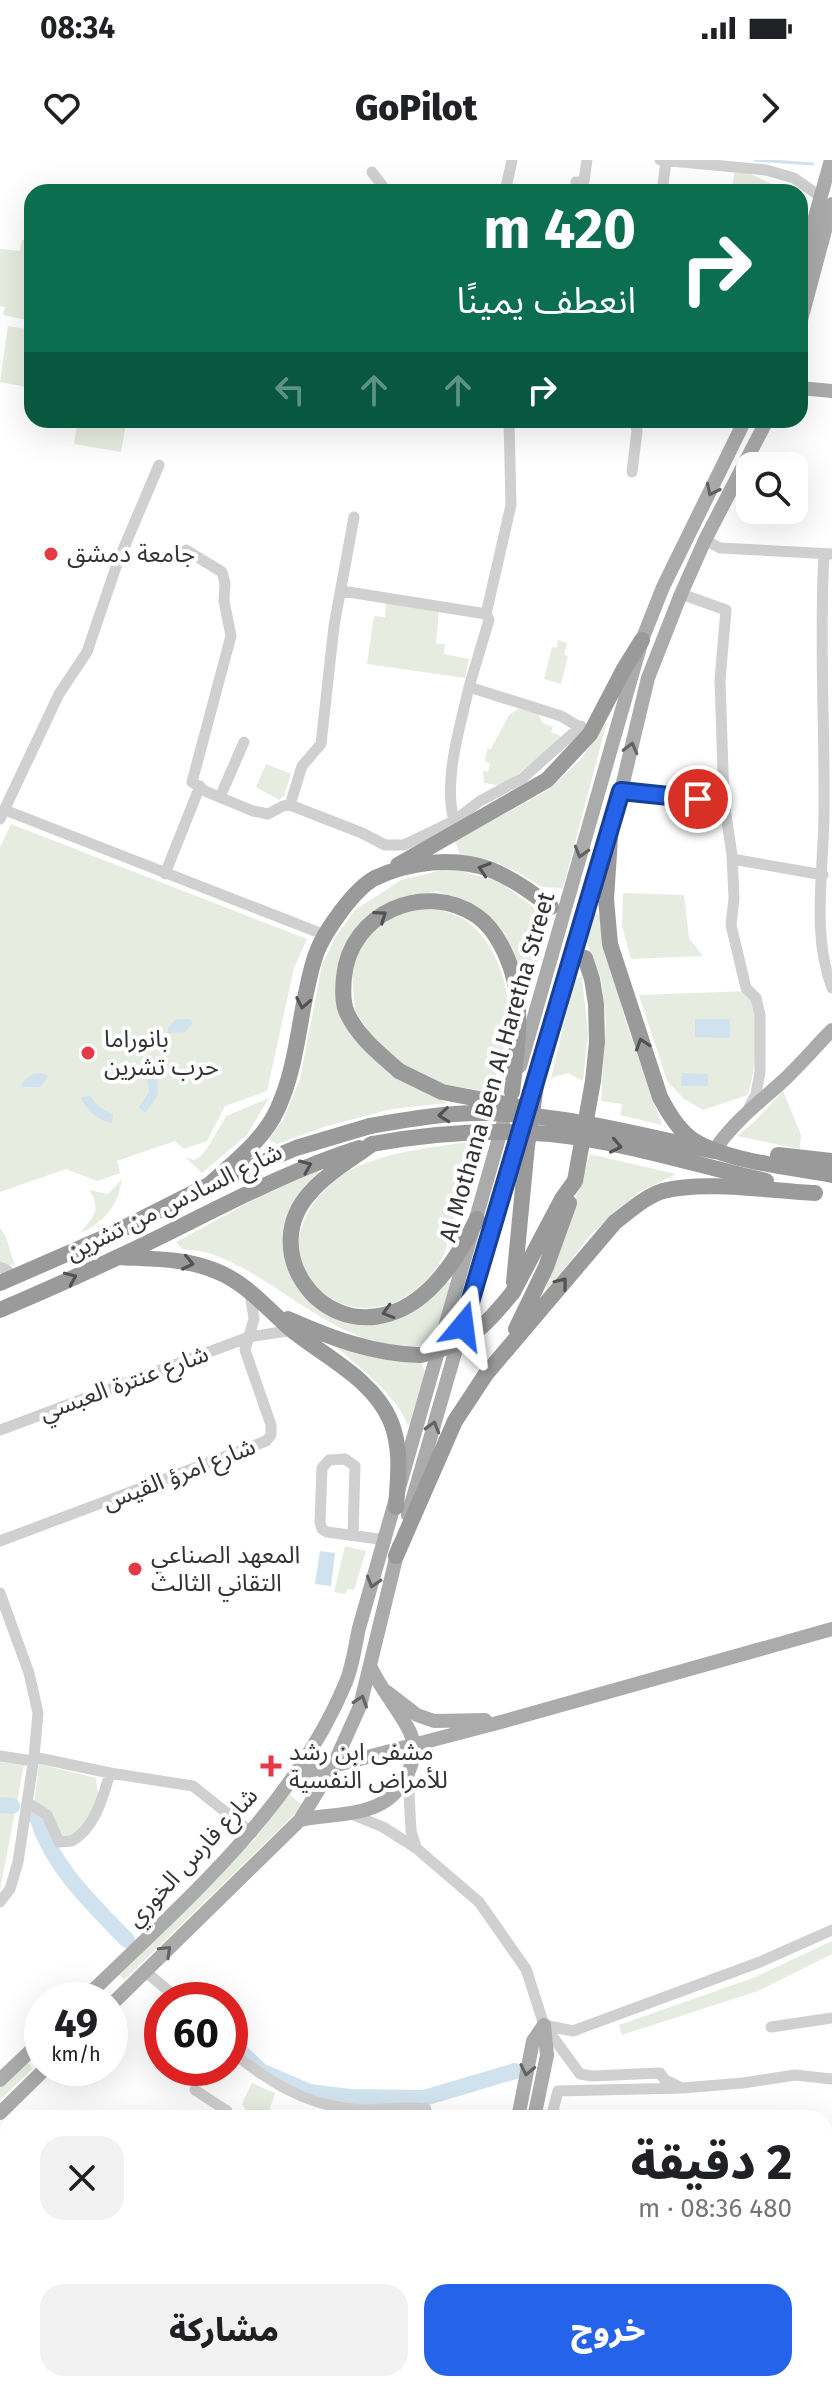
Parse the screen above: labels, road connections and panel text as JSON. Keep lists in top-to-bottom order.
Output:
{
  "streets": {
    "highway": ["شارع السادس من تشرين"],
    "main road": ["Al Mothana Ben Al Haretha Street", "شارع فارس الخوري"],
    "street": ["شارع عنترة العبسي", "شارع امرؤ القيس"]
  },
  "crossings": [
    ["Al Mothana Ben Al Haretha Street", "شارع فارس الخوري"],
    ["شارع عنترة العبسي", "شارع امرؤ القيس"]
  ],
  "one_way": ["Al Mothana Ben Al Haretha Street"],
  "places": {
    "other": ["جامعة دمشق", "بانوراما حرب تشرين", "المعهد الصناعي التقاني الثالث"],
    "health": ["مشفى ابن رشد للأمراض النفسية"]
  },
  "page": {
    "status": "08:34",
    "header": "GoPilot",
    "turn": ["420 m", "انعطف يمينًا"],
    "speed": "49 km/h",
    "limit": "60",
    "heading": ["2 دقيقة", "480 m · 08:36"],
    "buttons": ["خروج", "مشاركة"]
  }
}
